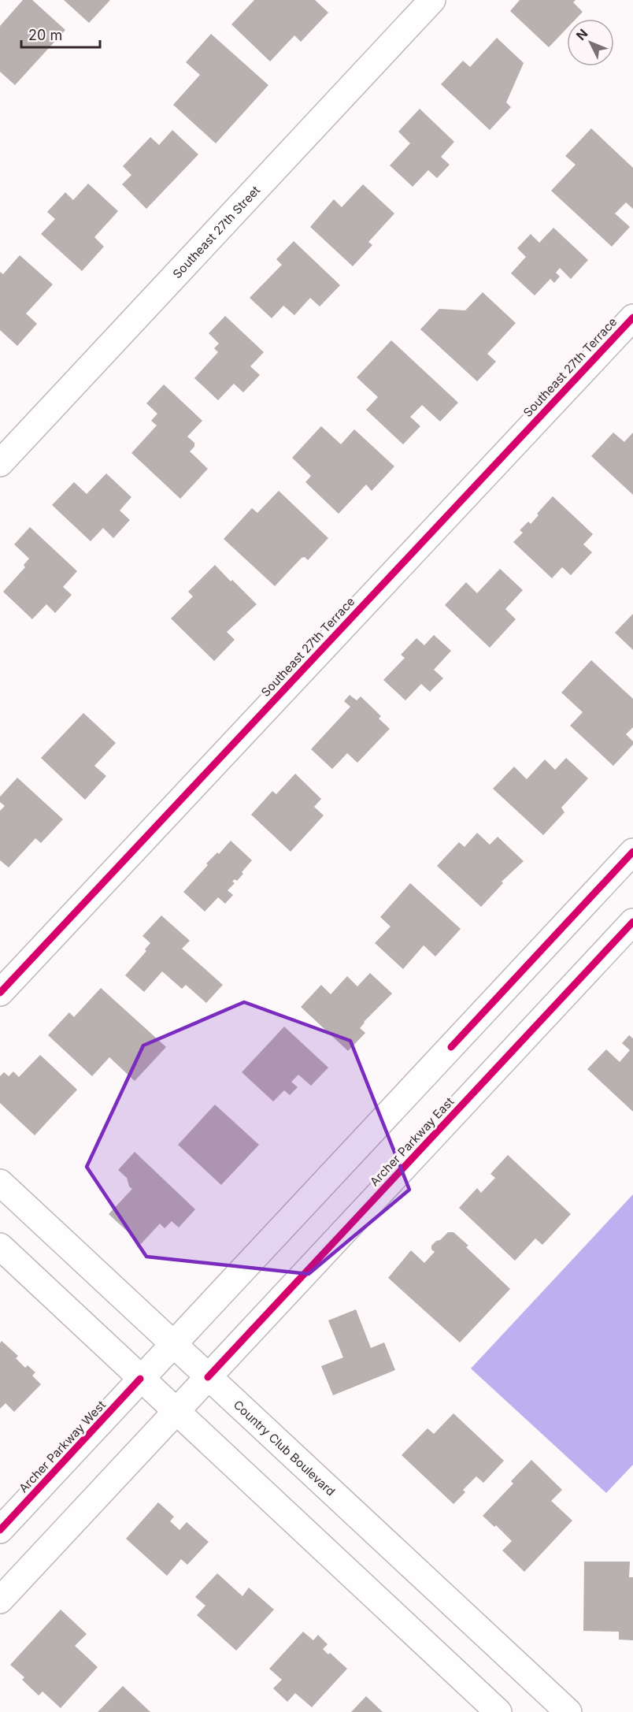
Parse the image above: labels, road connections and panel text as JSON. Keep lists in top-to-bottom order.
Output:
{
  "streets": {
    "street": [
      "Southeast 27th Street",
      "Southeast 27th Terrace",
      "Archer Parkway East",
      "Archer Parkway West",
      "Country Club Boulevard"
    ]
  },
  "crossings": [
    ["Archer Parkway East", "Country Club Boulevard"]
  ],
  "scale_bar": "20 m",
  "north": "top left"
}
